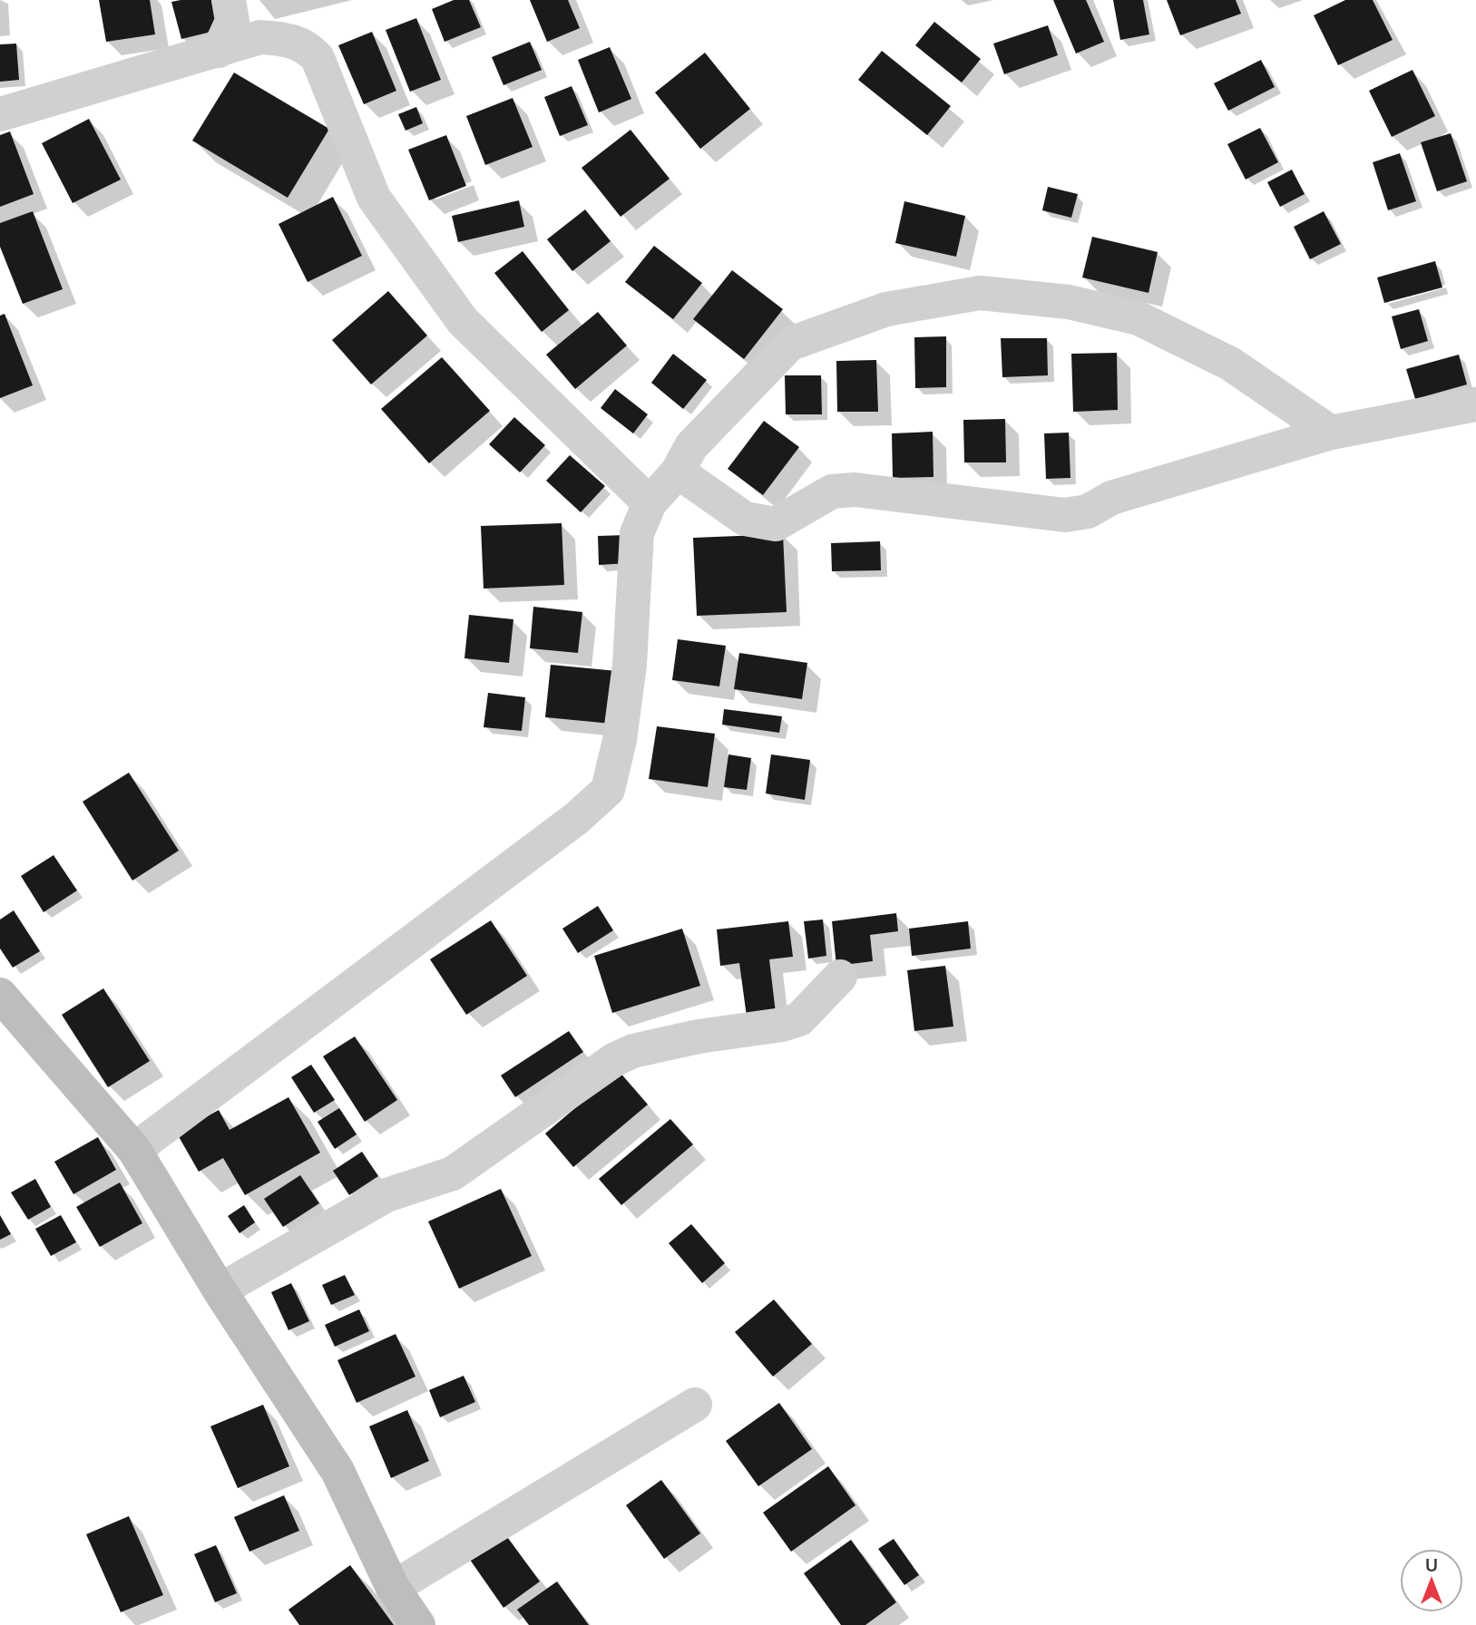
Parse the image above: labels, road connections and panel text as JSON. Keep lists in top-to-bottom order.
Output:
{
  "north": "top"
}
